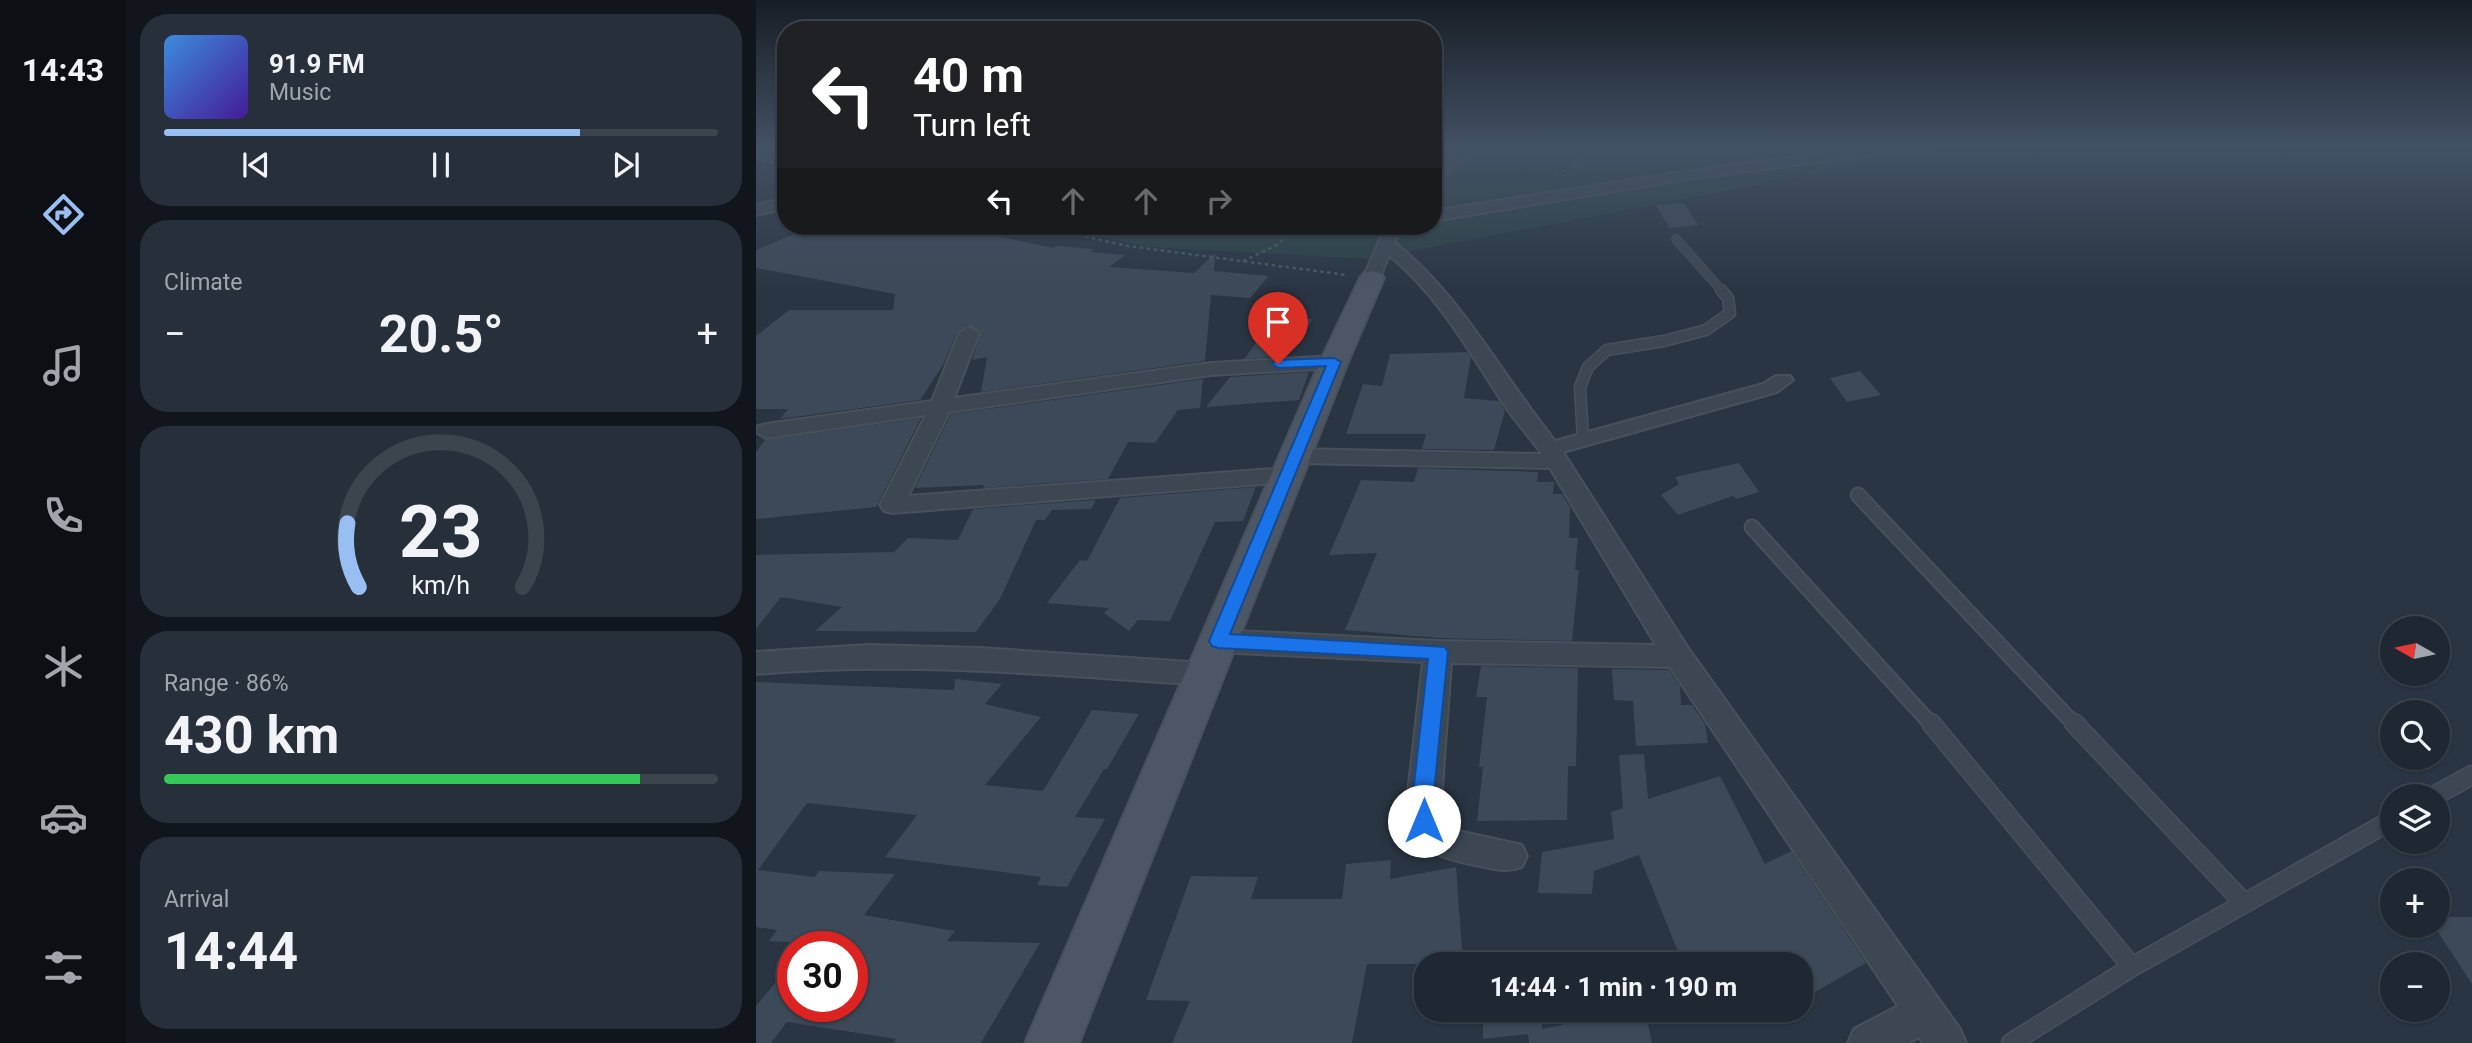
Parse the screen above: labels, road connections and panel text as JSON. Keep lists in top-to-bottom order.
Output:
{
  "north": "left",
  "page": {
    "tabs": "14:43",
    "turn": ["40 m", "Turn left"],
    "song": ["91.9 FM", "Music"],
    "tile": [
      "Climate",
      ["Range · 86%", "430 km"],
      ["Arrival", "14:44"]
    ],
    "heat": ["−", "20.5°", "+"],
    "map_buttons": ["+", "−"],
    "limit": "30",
    "trip": "14:44 · 1 min · 190 m",
    "gauge": ["23", "km/h"]
  }
}
